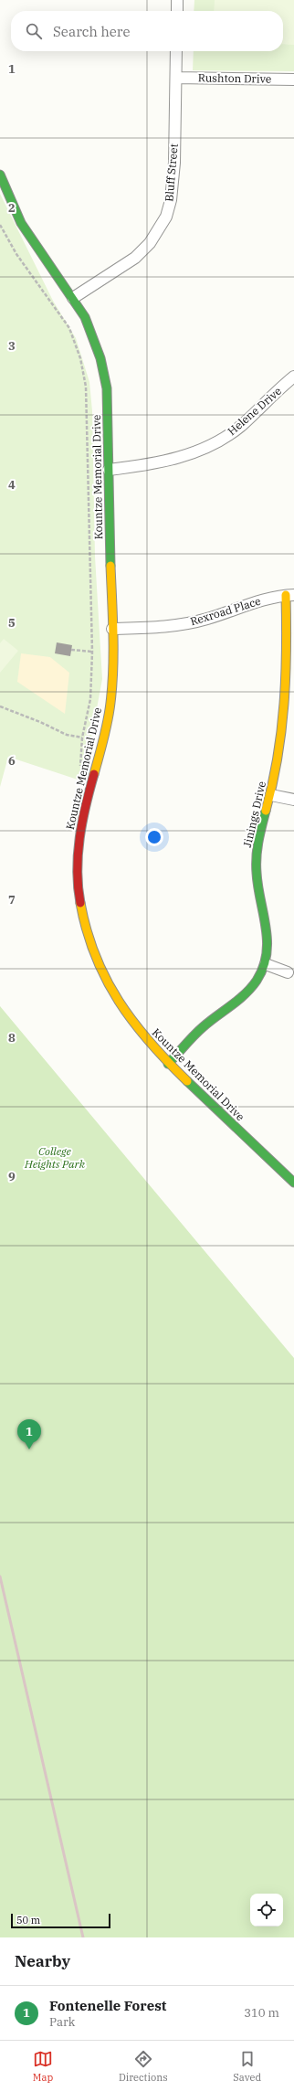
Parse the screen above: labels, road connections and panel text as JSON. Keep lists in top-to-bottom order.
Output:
{
  "streets": {
    "street": [
      "Rushton Drive",
      "Bluff Street",
      "Helene Drive",
      "Kountze Memorial Drive",
      "Rexroad Place",
      "Jinings Drive"
    ]
  },
  "crossings": [
    ["Rushton Drive", "Bluff Street"],
    ["Bluff Street", "Kountze Memorial Drive"],
    ["Helene Drive", "Kountze Memorial Drive"],
    ["Kountze Memorial Drive", "Rexroad Place"],
    ["Kountze Memorial Drive", "Jinings Drive"],
    ["Rexroad Place", "Jinings Drive"]
  ],
  "parks": ["College Heights Park"],
  "scale_bar": "50 m",
  "page": {
    "search": "Search here",
    "pins": "1",
    "scale": "50 m",
    "heading": "Nearby",
    "list": [
      {
        "mark": "1",
        "name": "Fontenelle Forest",
        "note": "Park",
        "value": "310 m"
      }
    ],
    "nav": ["Map", "Directions", "Saved"]
  },
  "grid": {
    "rows": [
      "1",
      "2",
      "3",
      "4",
      "5",
      "6",
      "7",
      "8",
      "9"
    ]
  }
}
